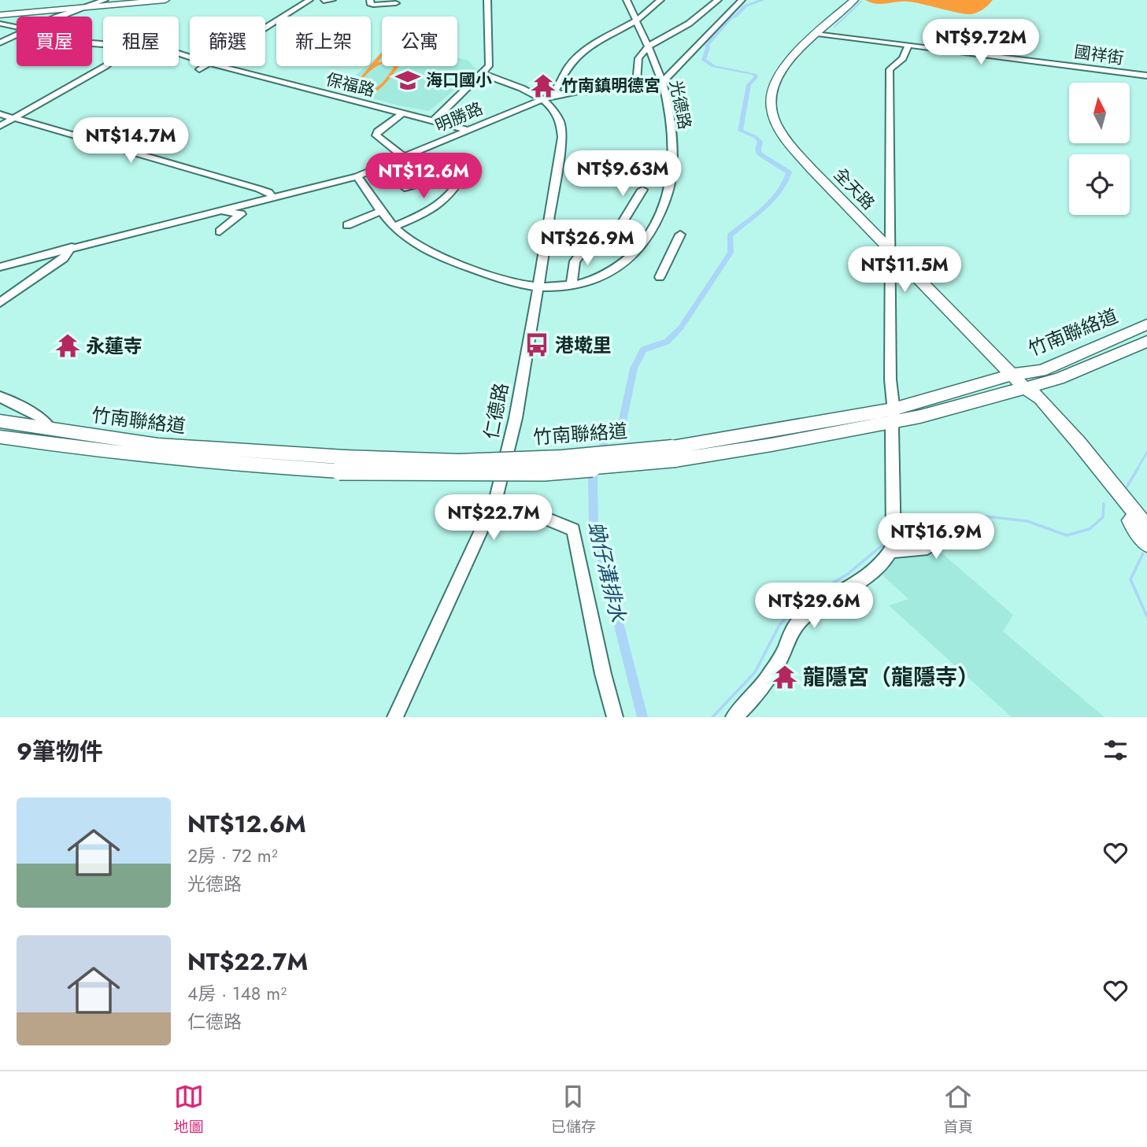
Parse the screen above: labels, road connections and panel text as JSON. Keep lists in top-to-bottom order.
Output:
{
  "streets": {
    "main road": ["全天路", "竹南聯絡道"],
    "street": [
      "國祥街",
      "保福路",
      "光德路",
      "明勝路",
      "仁德路"
    ]
  },
  "crossings": [
    ["國祥街", "全天路"],
    ["保福路", "明勝路"],
    ["光德路", "明勝路"],
    ["光德路", "仁德路"],
    ["明勝路", "仁德路"],
    ["全天路", "竹南聯絡道"]
  ],
  "water": ["蚋仔溝排水"],
  "places": {
    "school or university": ["海口國小"],
    "temple": ["竹南鎮明德宮", "永蓮寺", "龍隱宮（龍隱寺）"],
    "bus stop": ["港墘里"]
  },
  "north": "top",
  "page": {
    "chip": [
      "買屋",
      "租屋",
      "篩選",
      "新上架",
      "公寓"
    ],
    "price": [
      "NT$9.72M",
      "NT$14.7M",
      "NT$9.63M",
      "NT$12.6M",
      "NT$26.9M",
      "NT$11.5M",
      "NT$22.7M",
      "NT$16.9M",
      "NT$29.6M"
    ],
    "heading": "9筆物件",
    "list": [
      {
        "name": "NT$12.6M",
        "note": "2房 · 72 m² · 光德路"
      },
      {
        "name": "NT$22.7M",
        "note": "4房 · 148 m² · 仁德路"
      }
    ],
    "tabs": ["地圖", "已儲存", "首頁"]
  }
}
